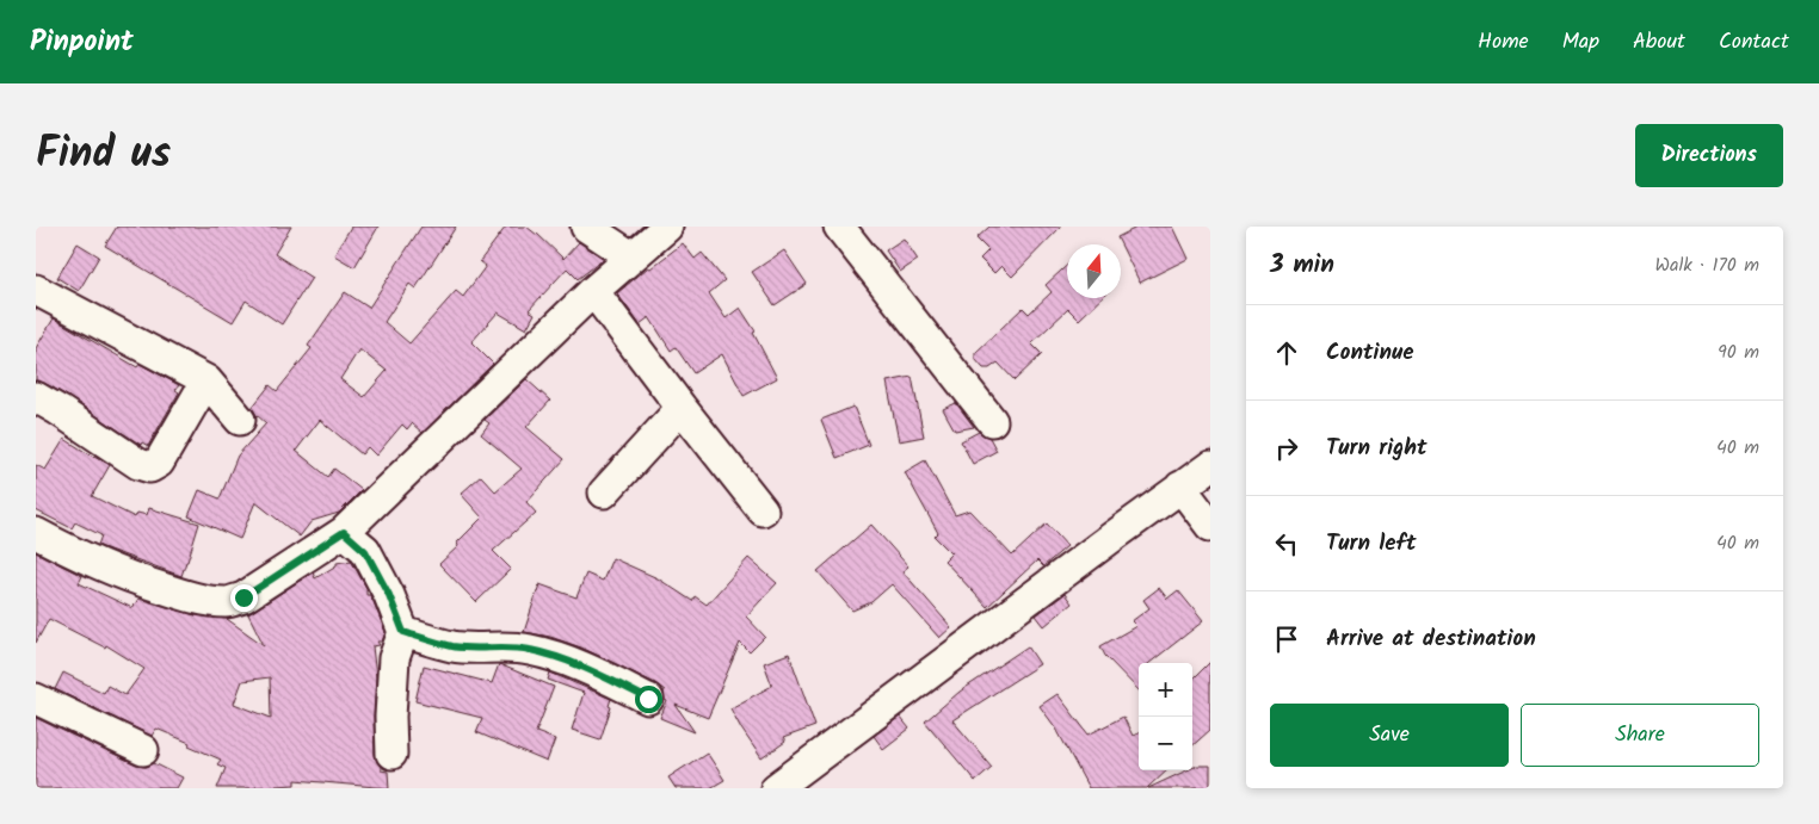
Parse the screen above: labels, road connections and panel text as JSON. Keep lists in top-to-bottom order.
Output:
{
  "north": "top",
  "page": {
    "header": "Pinpoint",
    "nav": [
      "Home",
      "Map",
      "About",
      "Contact"
    ],
    "title": "Find us",
    "buttons": [
      "Directions",
      ["Save", "Share"]
    ],
    "heading": ["3 min", "Walk · 170 m"],
    "list": [
      ["Continue", "90 m"],
      ["Turn right", "40 m"],
      ["Turn left", "40 m"],
      "Arrive at destination"
    ],
    "map_buttons": ["+", "−"]
  }
}
